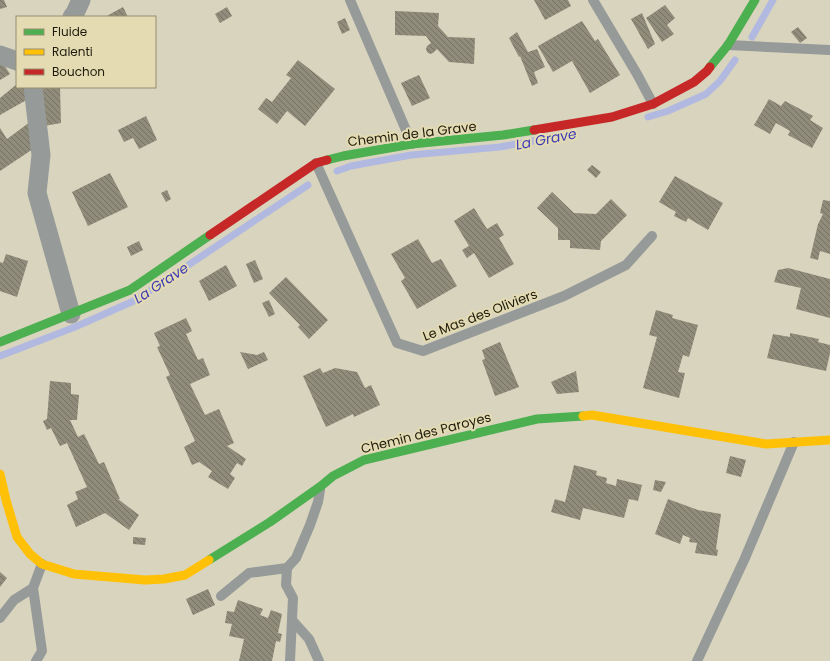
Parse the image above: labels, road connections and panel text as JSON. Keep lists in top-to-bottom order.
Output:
{
  "streets": {
    "street": ["Chemin de la Grave", "Chemin des Paroyes"],
    "lane": ["Le Mas des Oliviers"]
  },
  "crossings": [
    ["Chemin de la Grave", "Le Mas des Oliviers"]
  ],
  "water": ["La Grave"],
  "legend": ["Fluide", "Ralenti", "Bouchon"]
}
